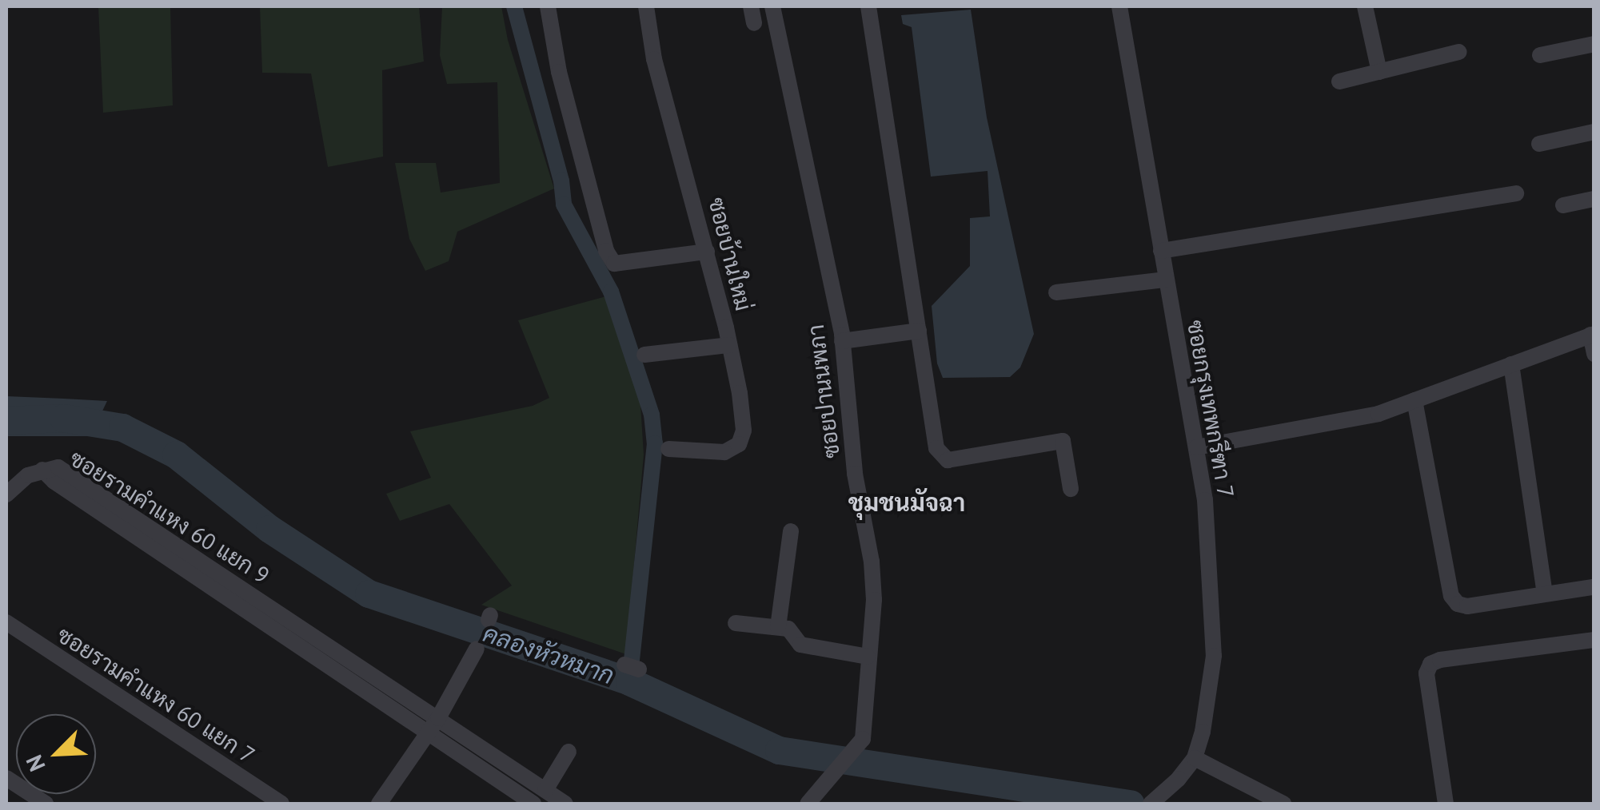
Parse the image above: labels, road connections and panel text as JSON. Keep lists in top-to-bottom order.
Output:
{
  "streets": {
    "street": [
      "ซอยบ้านใหม่",
      "ซอยปานนพภา",
      "ซอยกรุงเทพกรีฑา 7",
      "ซอยรามคำแหง 60 แยก 9",
      "ซอยรามคำแหง 60 แยก 7"
    ]
  },
  "districts": ["ชุมชนมัจฉา"],
  "water": ["คลองหัวหมาก"],
  "north": "bottom left"
}
